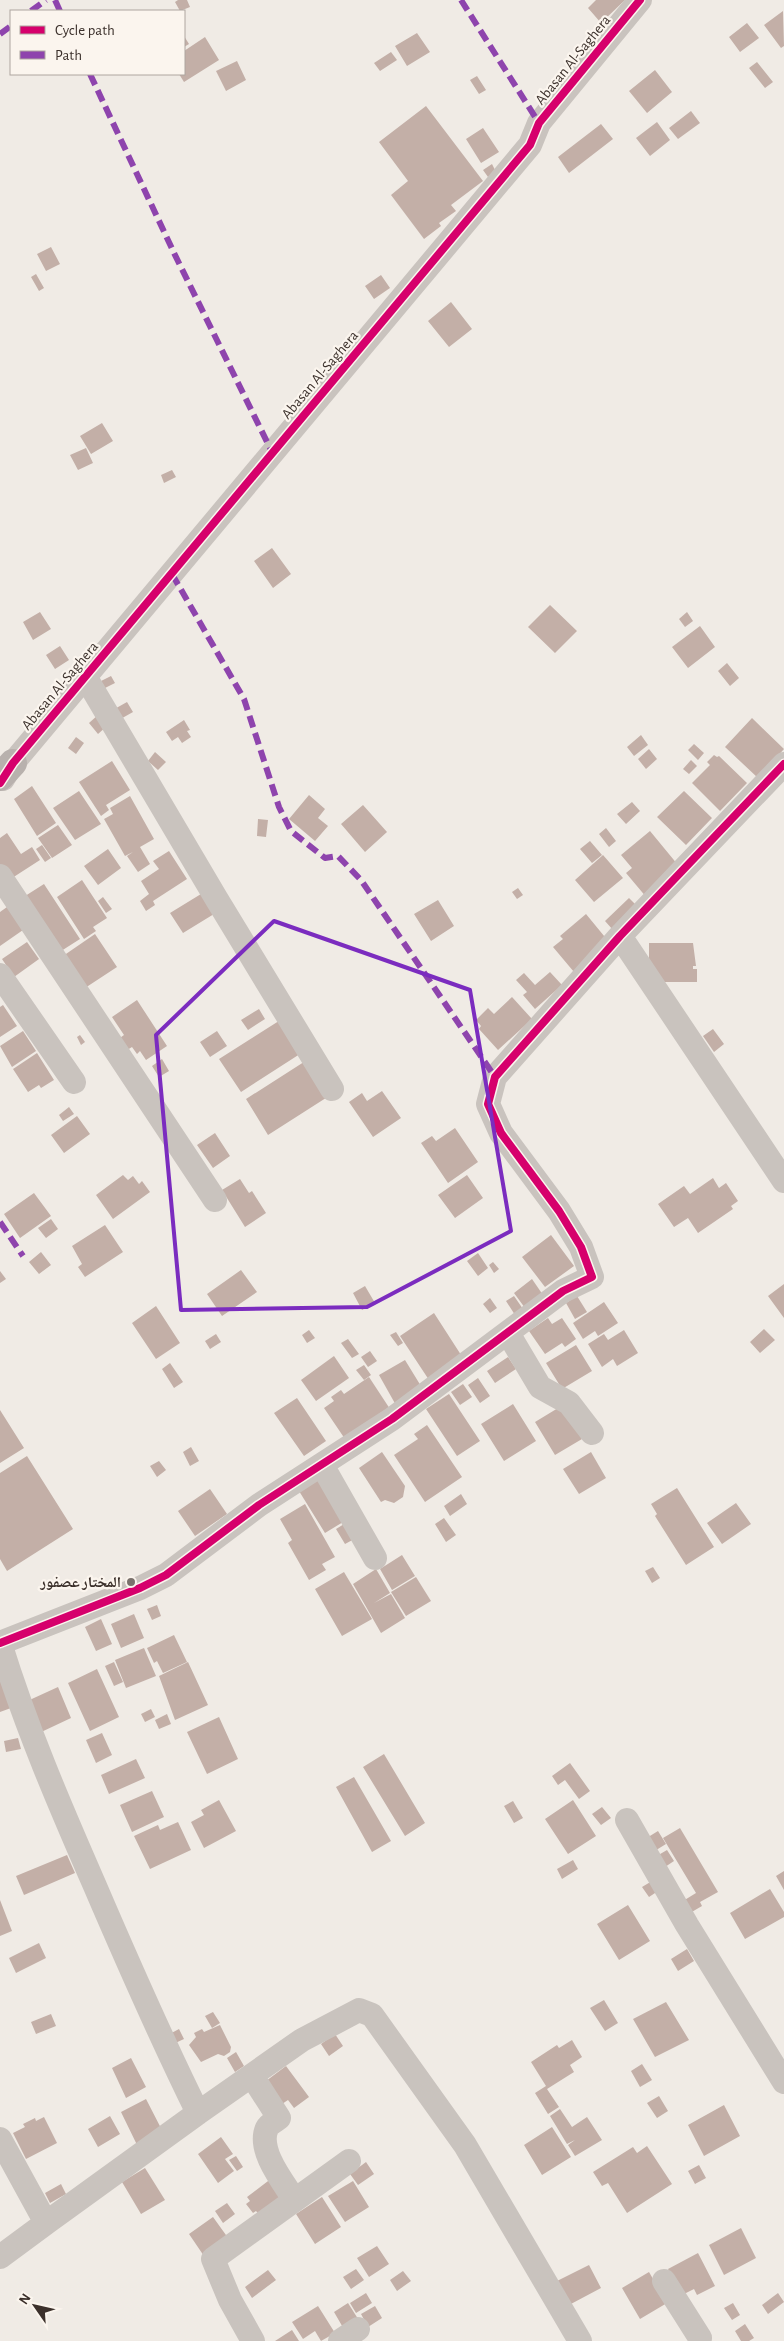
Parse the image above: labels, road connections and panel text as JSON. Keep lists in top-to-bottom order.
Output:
{
  "streets": {
    "street": ["Abasan Al-Saghera"]
  },
  "places": ["المختار عصفور"],
  "legend": ["Cycle path", "Path"],
  "north": "top left"
}
